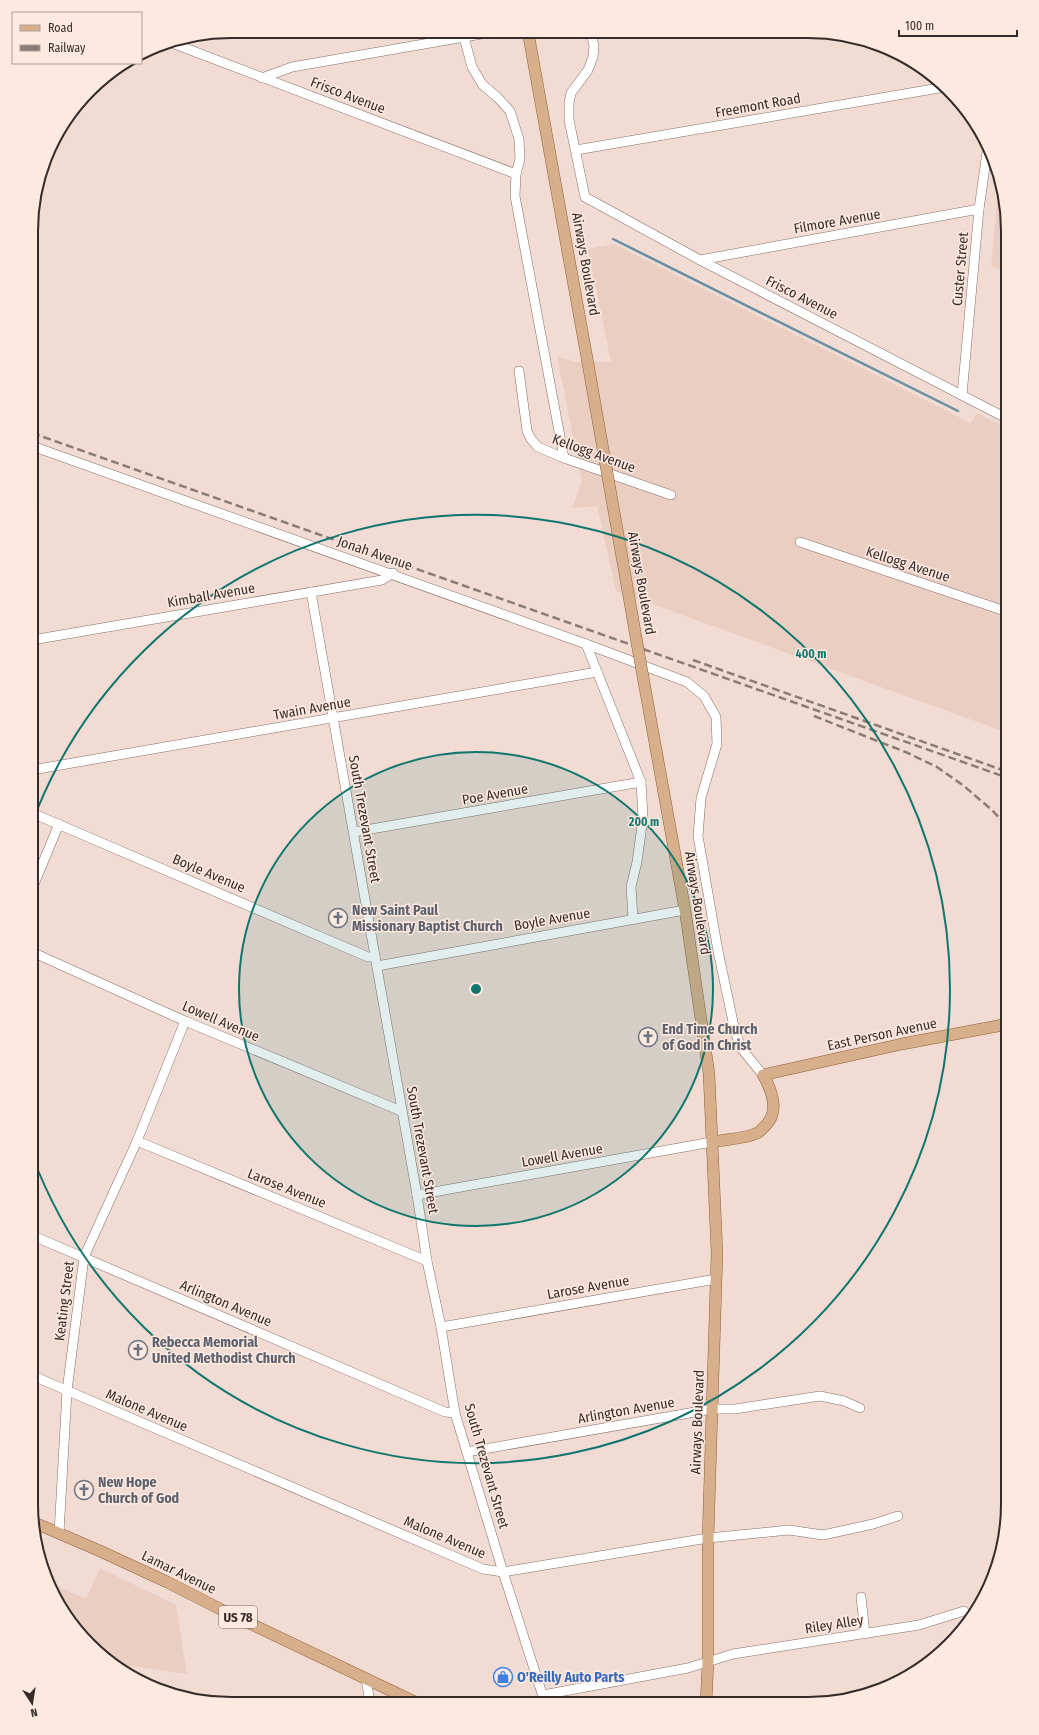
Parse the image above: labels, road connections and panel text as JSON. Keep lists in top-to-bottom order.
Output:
{
  "streets": {
    "main road": [
      "Airways Boulevard",
      "East Person Avenue",
      "Lamar Avenue",
      "US 78"
    ],
    "street": [
      "Frisco Avenue",
      "Freemont Road",
      "Filmore Avenue",
      "Custer Street",
      "Kellogg Avenue",
      "Jonah Avenue",
      "Kimball Avenue",
      "Twain Avenue",
      "Poe Avenue",
      "South Trezevant Street",
      "Boyle Avenue",
      "Lowell Avenue",
      "Larose Avenue",
      "Keating Street",
      "Arlington Avenue",
      "Malone Avenue",
      "Riley Alley"
    ]
  },
  "crossings": [
    ["Frisco Avenue", "Filmore Avenue"],
    ["Frisco Avenue", "Airways Boulevard"],
    ["Frisco Avenue", "Custer Street"],
    ["Freemont Road", "Airways Boulevard"],
    ["Filmore Avenue", "Custer Street"],
    ["Airways Boulevard", "Jonah Avenue"],
    ["Airways Boulevard", "Boyle Avenue"],
    ["Airways Boulevard", "Lowell Avenue"],
    ["Airways Boulevard", "East Person Avenue"],
    ["Airways Boulevard", "Larose Avenue"],
    ["Airways Boulevard", "Arlington Avenue"],
    ["Airways Boulevard", "Malone Avenue"],
    ["Airways Boulevard", "Riley Alley"],
    ["Jonah Avenue", "Kimball Avenue"],
    ["Kimball Avenue", "South Trezevant Street"],
    ["Twain Avenue", "South Trezevant Street"],
    ["Poe Avenue", "South Trezevant Street"],
    ["South Trezevant Street", "Boyle Avenue"],
    ["South Trezevant Street", "Lowell Avenue"],
    ["South Trezevant Street", "Larose Avenue"],
    ["South Trezevant Street", "Arlington Avenue"],
    ["South Trezevant Street", "Malone Avenue"],
    ["Lowell Avenue", "Keating Street"],
    ["Larose Avenue", "Keating Street"],
    ["Keating Street", "Arlington Avenue"],
    ["Keating Street", "Malone Avenue"],
    ["Keating Street", "Lamar Avenue"]
  ],
  "places": {
    "church": [
      "New Saint Paul Missionary Baptist Church",
      "End Time Church of God in Christ",
      "Rebecca Memorial United Methodist Church",
      "New Hope Church of God"
    ],
    "shop": ["O'Reilly Auto Parts"]
  },
  "legend": ["Road", "Railway"],
  "scale_bar": "100 m",
  "north": "bottom",
  "rings": ["400 m", "200 m"]
}
